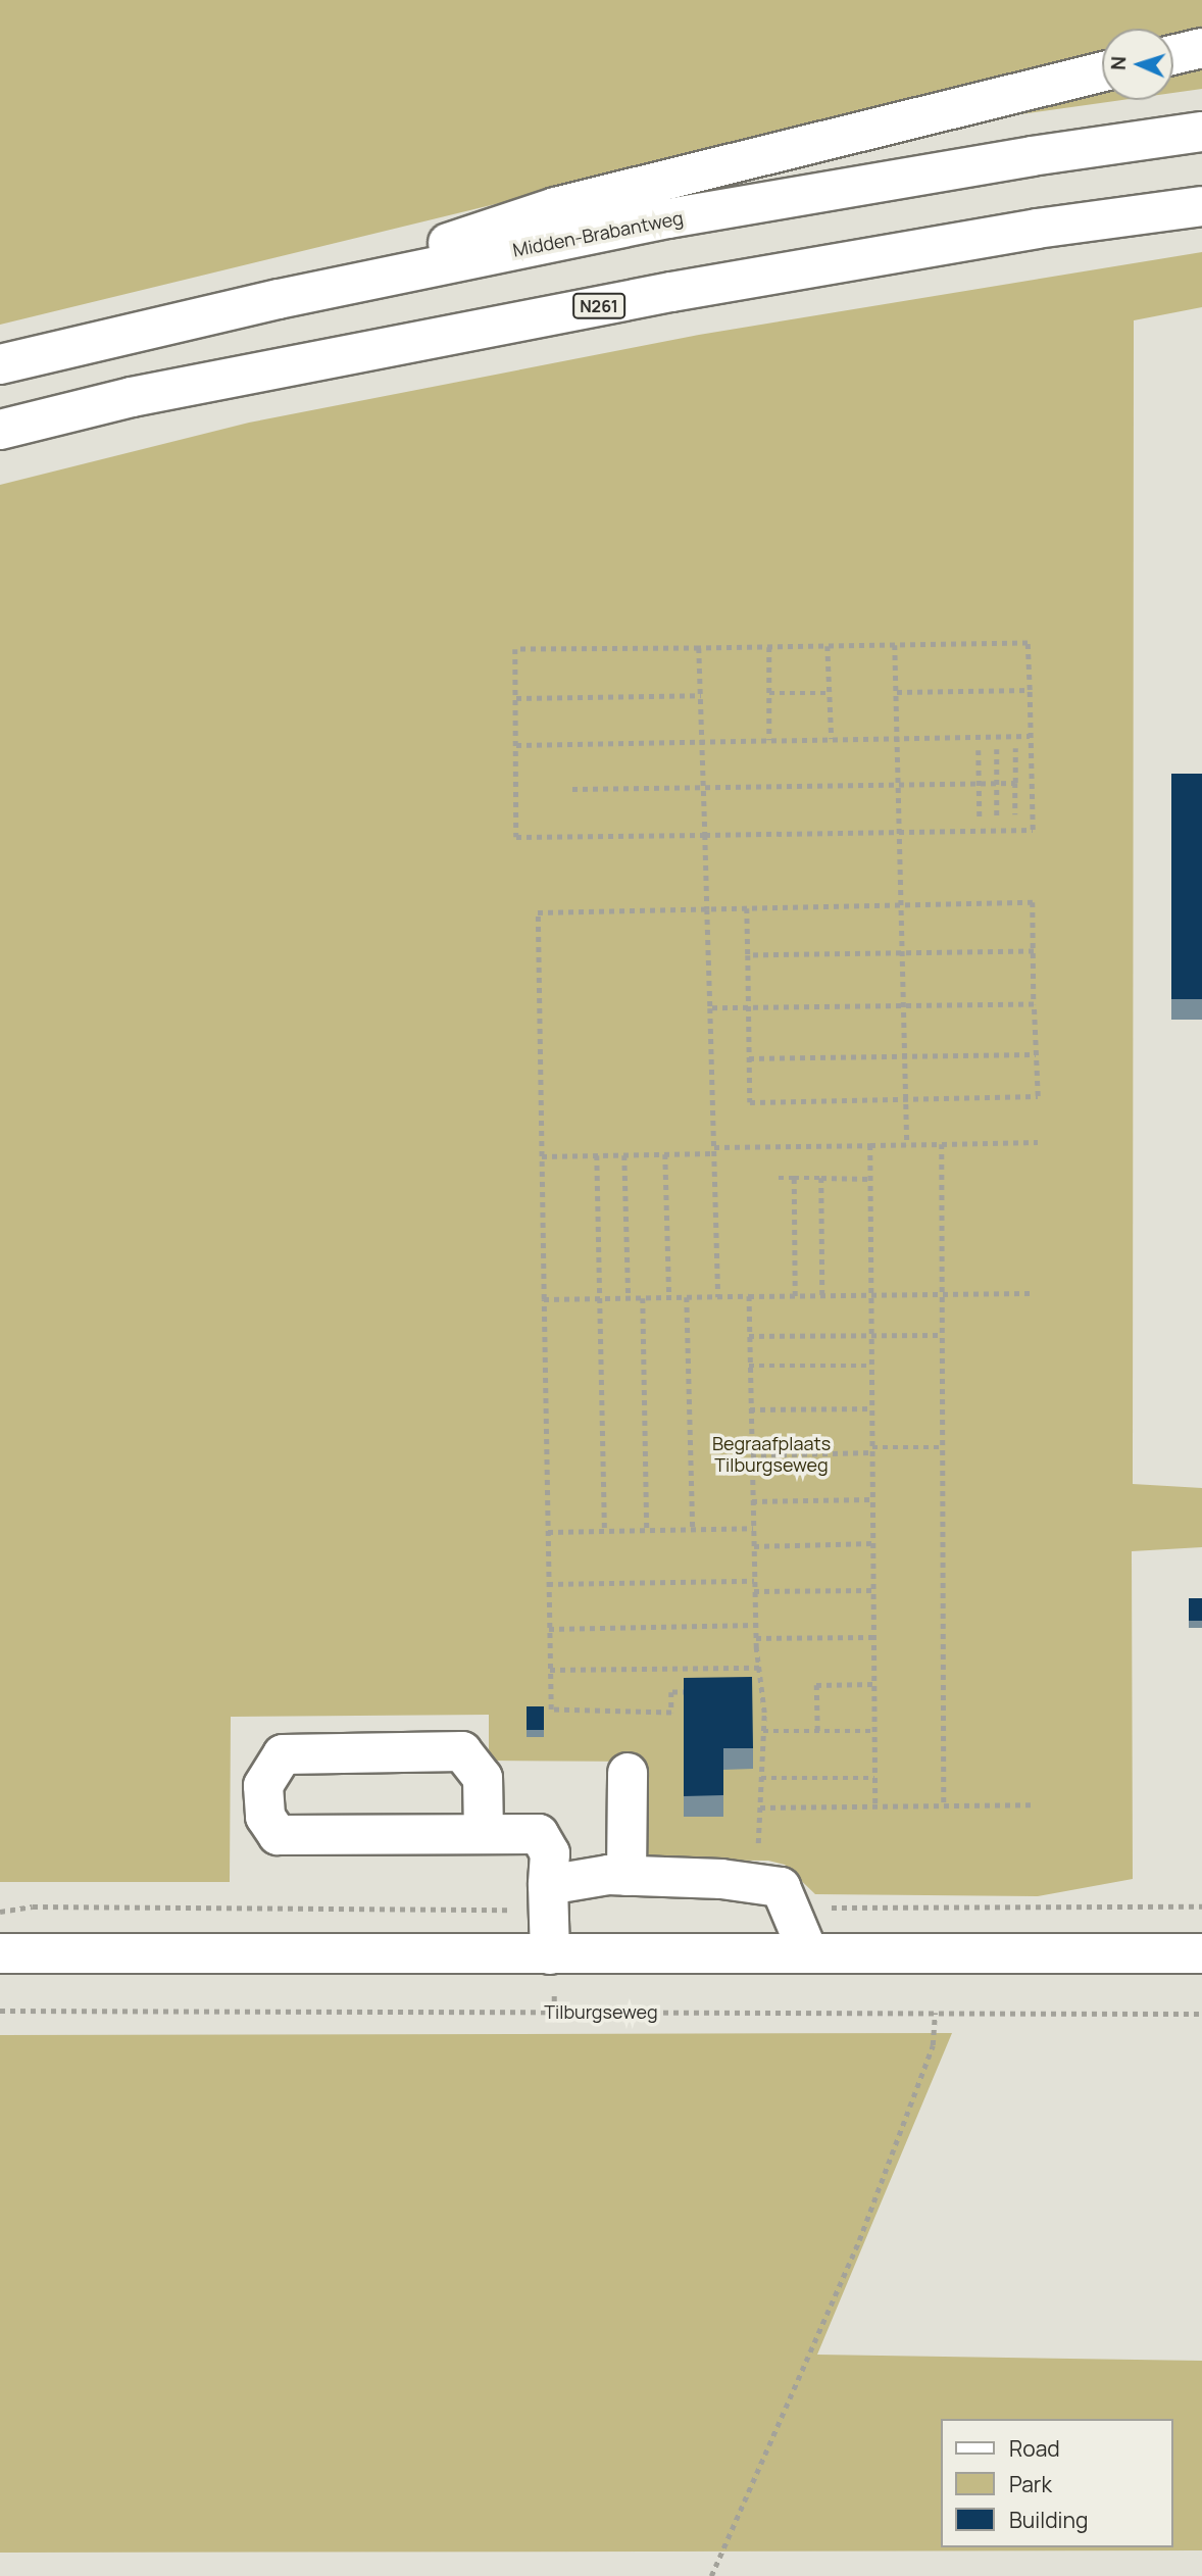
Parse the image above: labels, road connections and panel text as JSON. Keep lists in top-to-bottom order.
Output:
{
  "streets": {
    "main road": ["Midden-Brabantweg", "N261"],
    "path": ["Tilburgseweg"]
  },
  "parks": ["Begraafplaats Tilburgseweg"],
  "legend": ["Road", "Park", "Building"],
  "north": "left"
}
